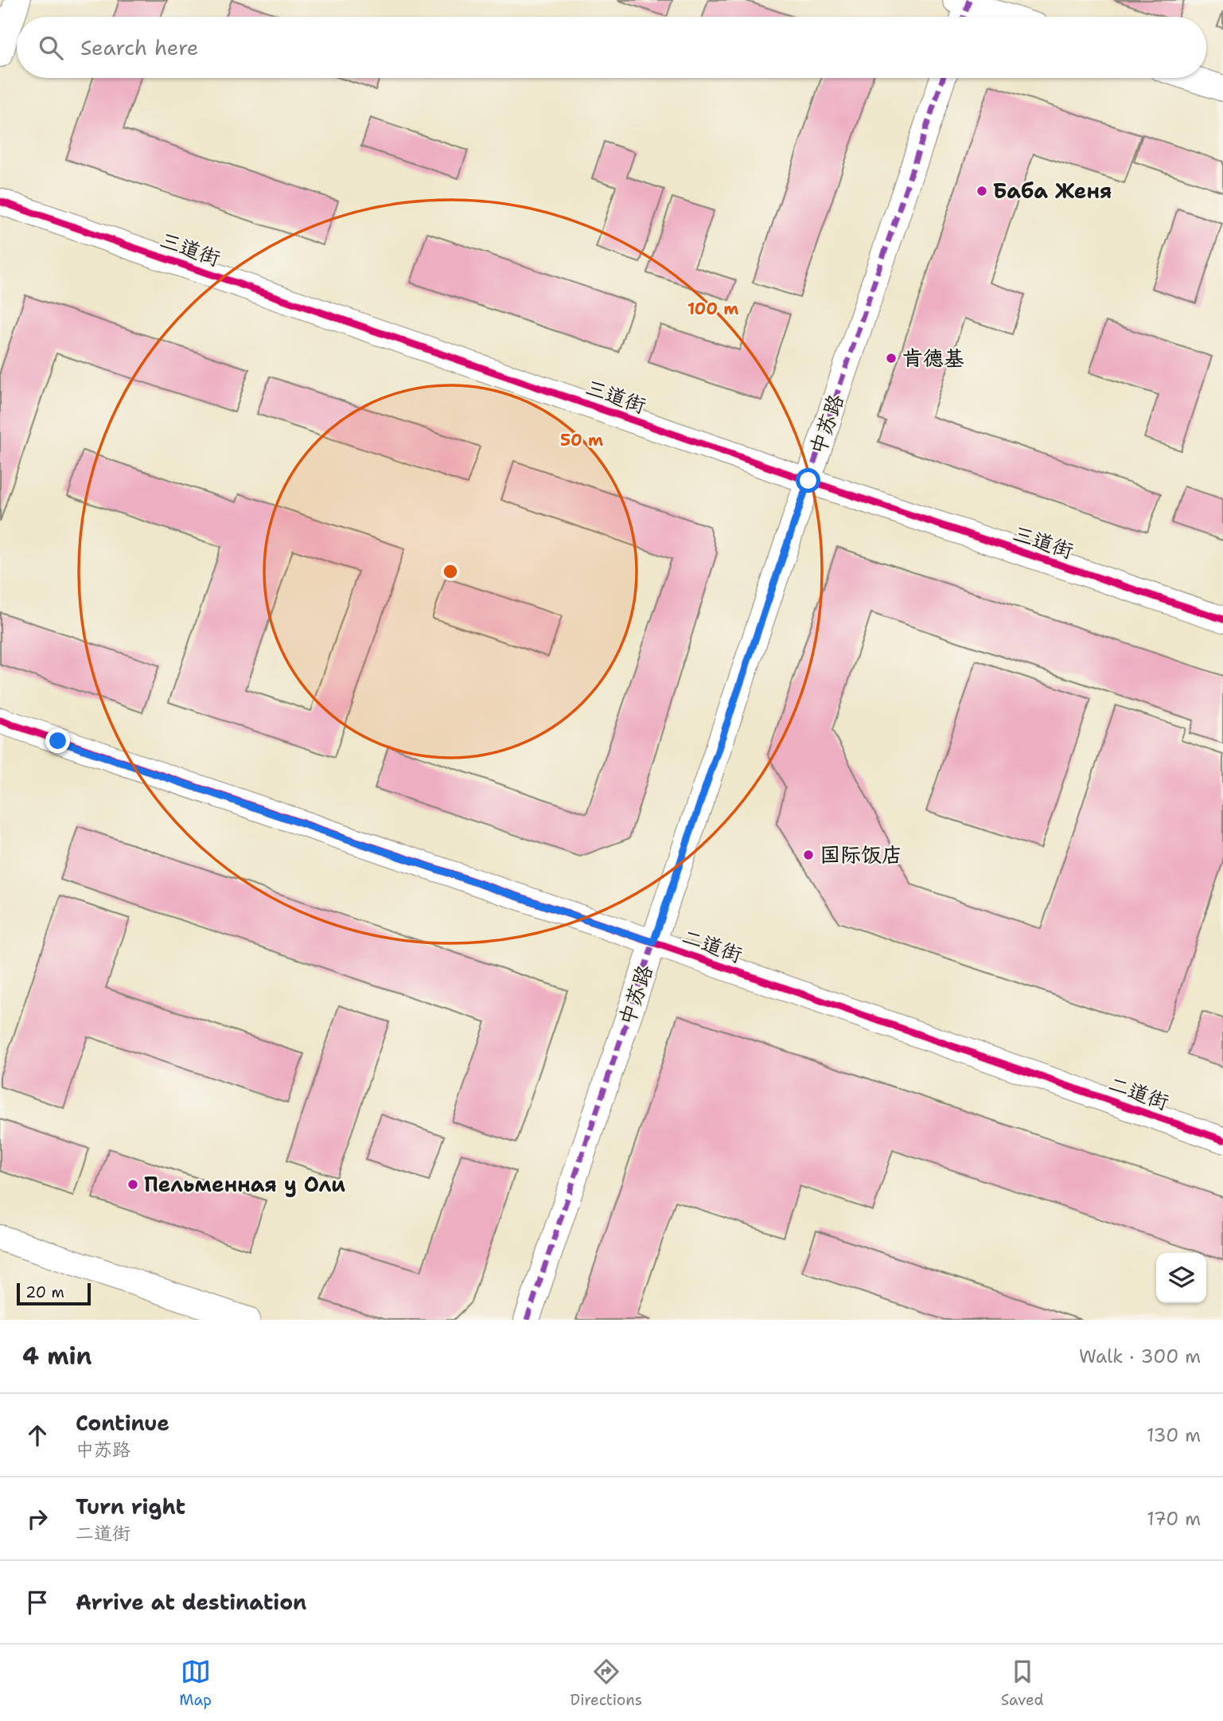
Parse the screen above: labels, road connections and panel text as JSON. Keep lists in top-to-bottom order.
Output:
{
  "streets": {
    "street": ["三道街", "中苏路", "二道街"]
  },
  "crossings": [
    ["三道街", "中苏路"],
    ["中苏路", "二道街"]
  ],
  "places": [
    "Баба Женя",
    "肯德基",
    "国际饭店",
    "Пельменная у Оли"
  ],
  "scale_bar": "20 m",
  "page": {
    "search": "Search here",
    "scale": "20 m",
    "heading": ["4 min", "Walk · 300 m"],
    "list": [
      ["Continue", "中苏路", "130 m"],
      ["Turn right", "二道街", "170 m"],
      "Arrive at destination"
    ],
    "nav": ["Map", "Directions", "Saved"]
  },
  "rings": ["100 m", "50 m"]
}
